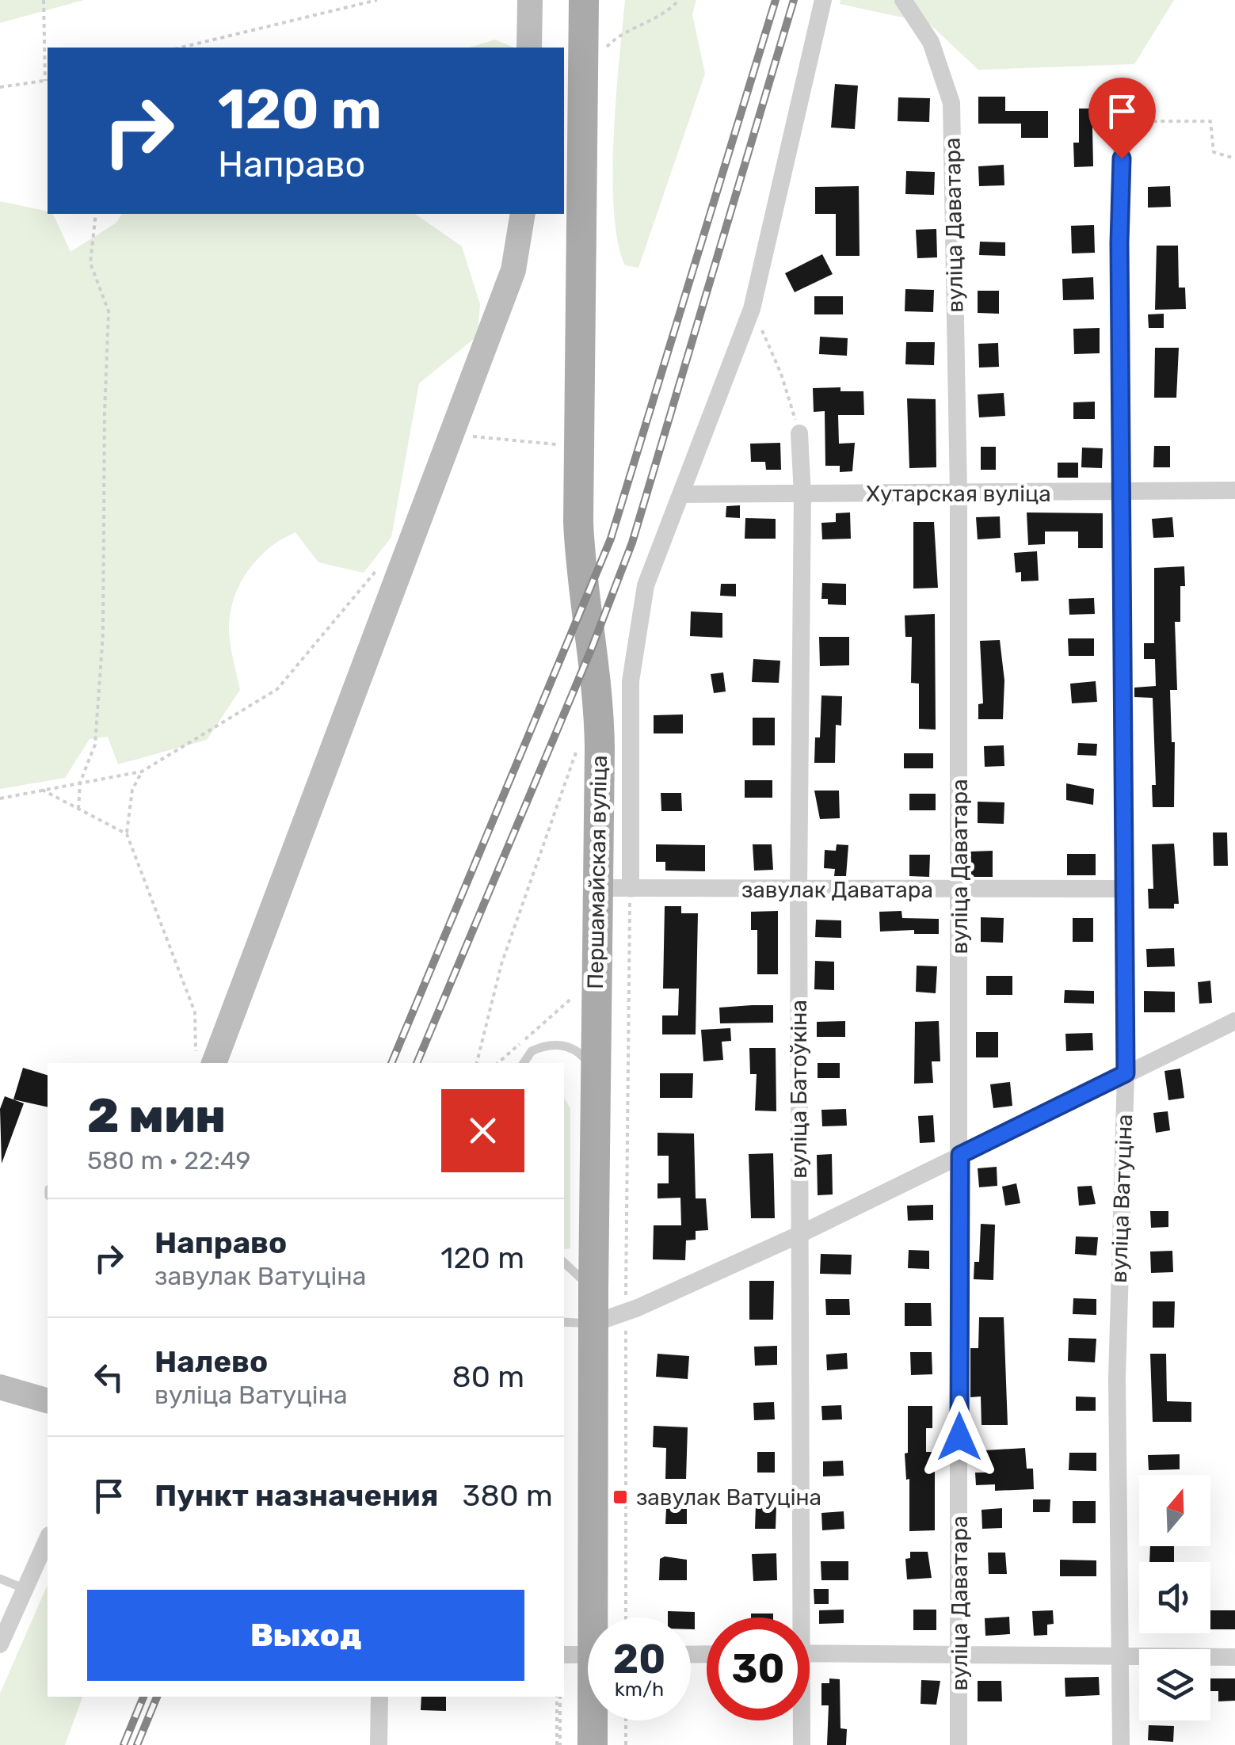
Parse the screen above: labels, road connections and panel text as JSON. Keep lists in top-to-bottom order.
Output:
{
  "streets": {
    "main road": ["Першамайская вуліца"],
    "street": [
      "вуліца Даватара",
      "Хутарская вуліца",
      "завулак Даватара",
      "вуліца Батоўкіна",
      "вуліца Ватуціна"
    ]
  },
  "crossings": [
    ["вуліца Даватара", "Хутарская вуліца"],
    ["вуліца Даватара", "завулак Даватара"],
    ["Хутарская вуліца", "вуліца Батоўкіна"],
    ["Хутарская вуліца", "вуліца Ватуціна"],
    ["Першамайская вуліца", "завулак Даватара"],
    ["завулак Даватара", "вуліца Батоўкіна"],
    ["завулак Даватара", "вуліца Ватуціна"]
  ],
  "places": {
    "transit": ["завулак Ватуціна"]
  },
  "north": "top",
  "page": {
    "turn": ["120 m", "Направо"],
    "heading": ["2 мин", "580 m · 22:49"],
    "list": [
      {
        "name": "Направо",
        "note": "завулак Ватуціна",
        "value": "120 m"
      },
      {
        "name": "Налево",
        "note": "вуліца Ватуціна",
        "value": "80 m"
      },
      {
        "name": "Пункт назначения",
        "value": "380 m"
      }
    ],
    "buttons": "Выход",
    "speed": "20 km/h",
    "limit": "30"
  }
}
